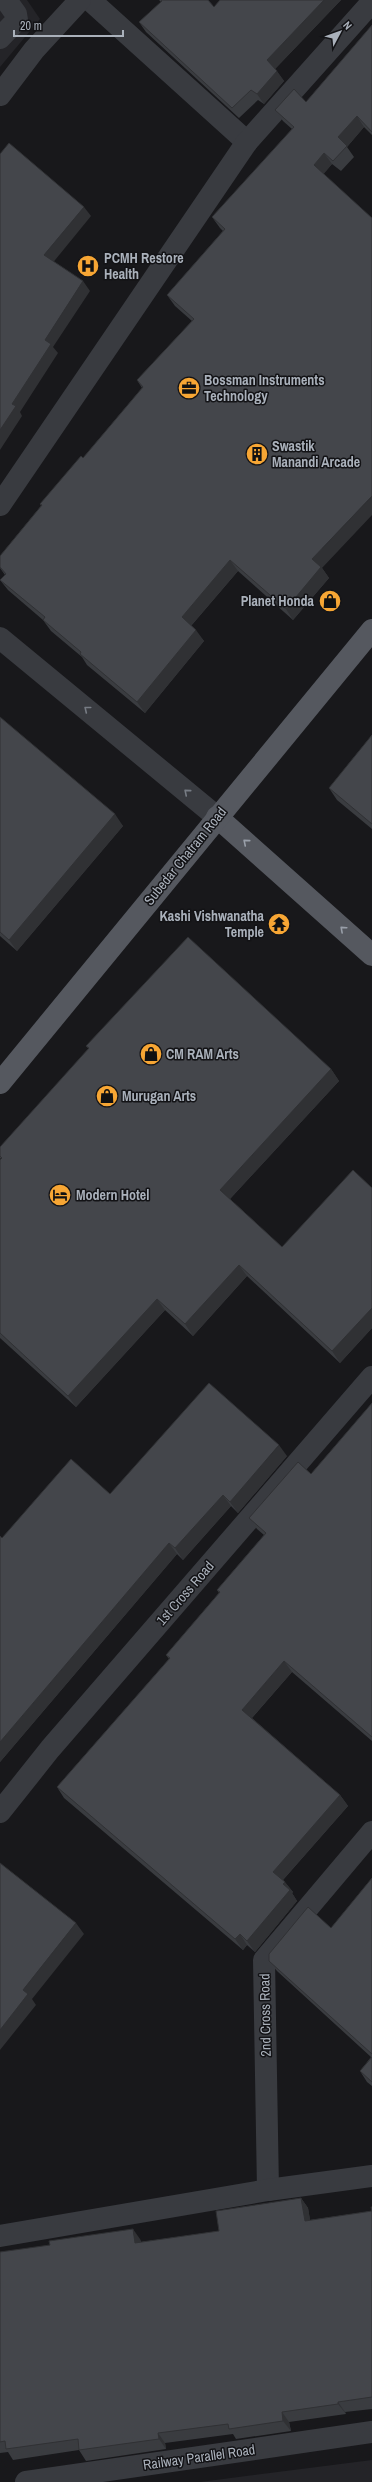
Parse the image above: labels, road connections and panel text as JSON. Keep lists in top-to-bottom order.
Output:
{
  "streets": {
    "main road": ["Subedar Chatram Road"],
    "street": ["1st Cross Road", "2nd Cross Road", "Railway Parallel Road"]
  },
  "places": {
    "hospital": ["PCMH Restore Health"],
    "office": ["Bossman Instruments Technology"],
    "building": ["Swastik Manandi Arcade"],
    "shop": ["Planet Honda", "CM RAM Arts", "Murugan Arts"],
    "temple": ["Kashi Vishwanatha Temple"],
    "hotel": ["Modern Hotel"]
  },
  "scale_bar": "20 m",
  "north": "top right"
}
